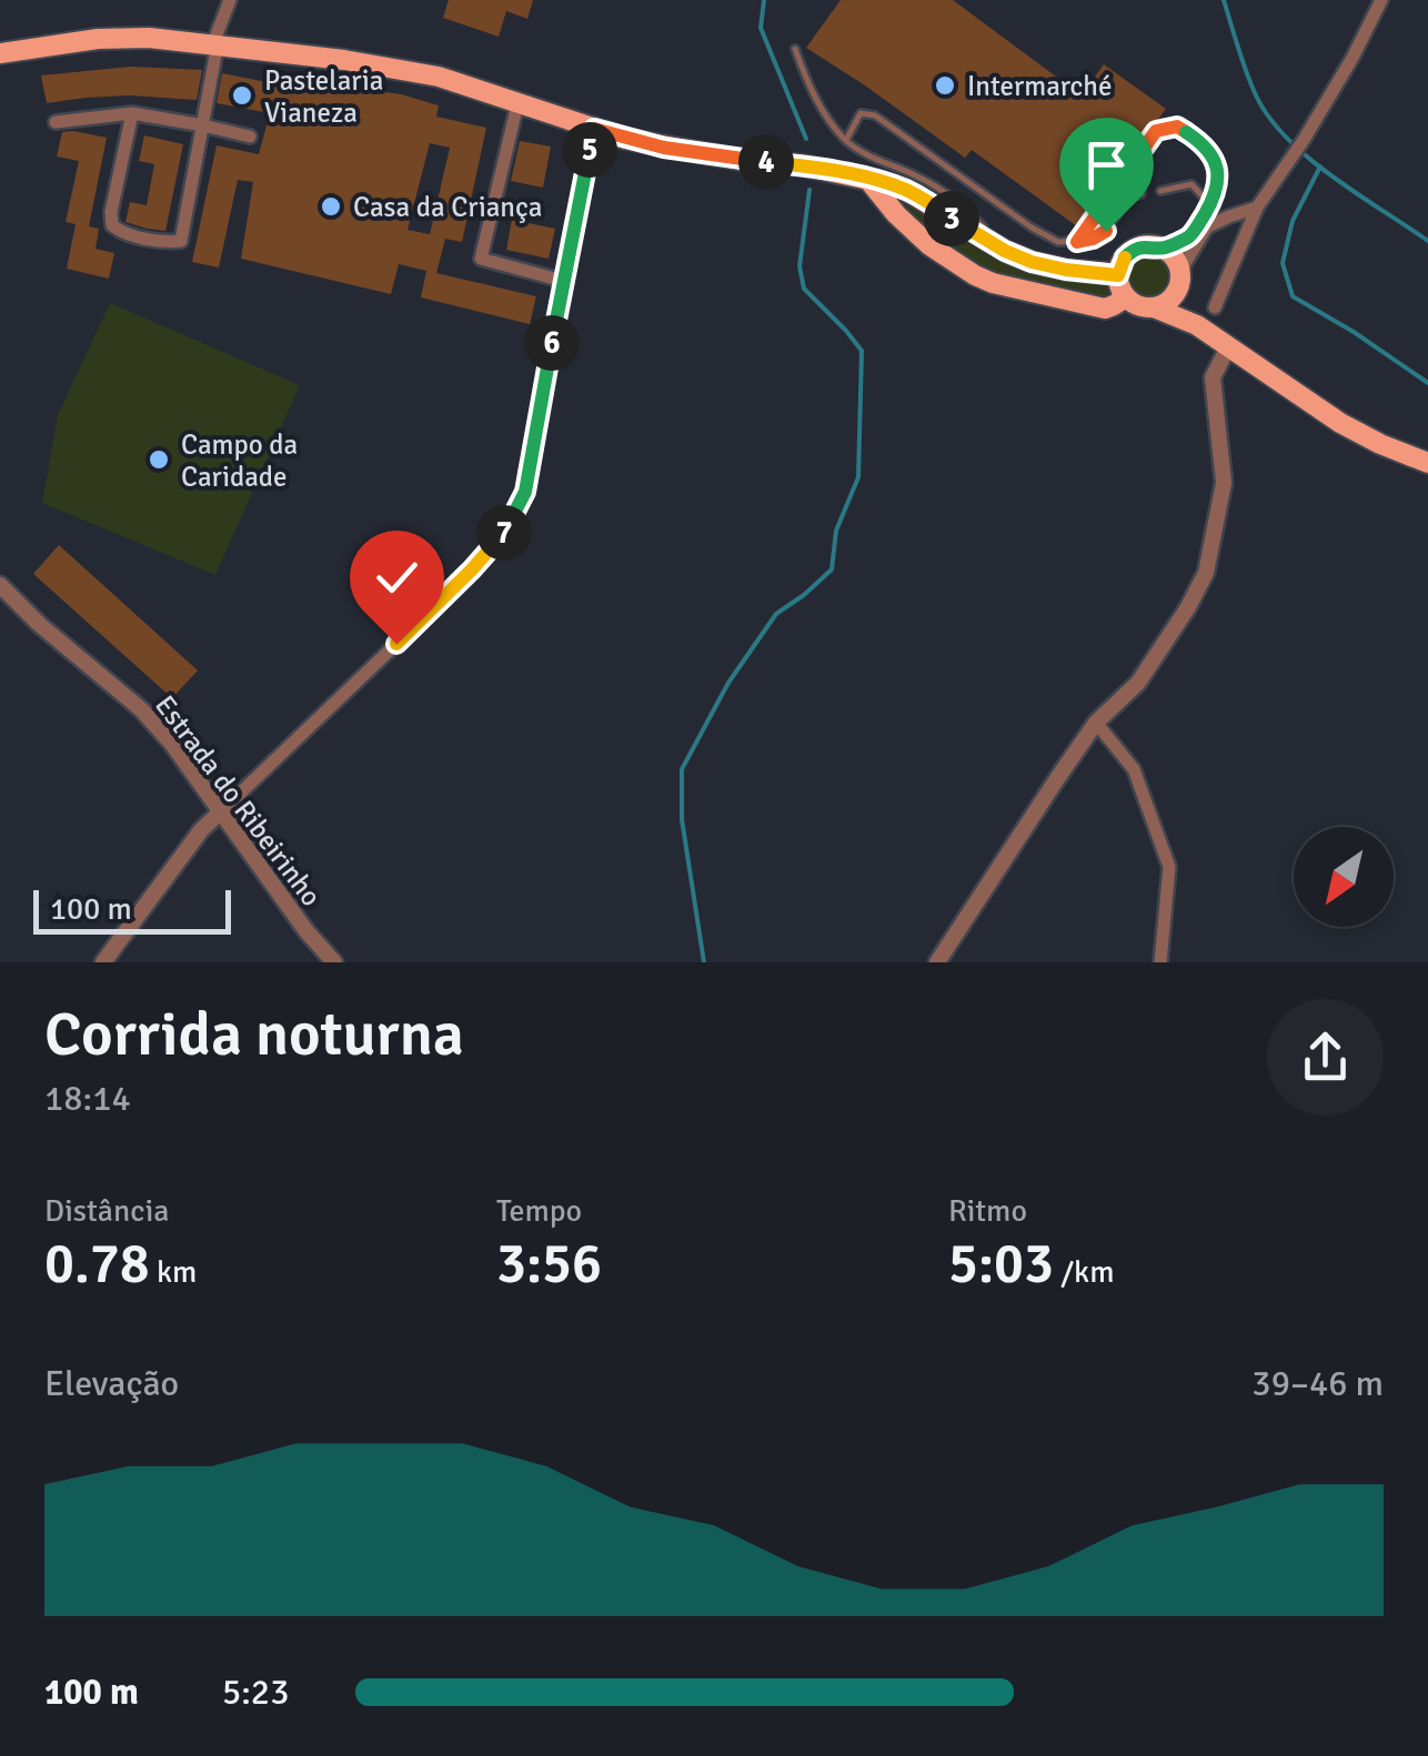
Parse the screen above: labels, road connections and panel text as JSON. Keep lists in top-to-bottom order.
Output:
{
  "streets": {
    "street": ["Estrada do Ribeirinho"]
  },
  "places": [
    "Intermarché",
    "Pastelaria Vianeza",
    "Casa da Criança",
    "Campo da Caridade"
  ],
  "scale_bar": "100 m",
  "north": "bottom left",
  "page": {
    "pins": [
      "5",
      "4",
      "3",
      "6",
      "7"
    ],
    "scale": "100 m",
    "heading": ["Corrida noturna", "18:14"],
    "stats": [
      ["Distância", "0.78 km"],
      ["Tempo", "3:56"],
      ["Ritmo", "5:03 /km"]
    ],
    "chart": ["Elevação", "39–46 m"],
    "list": [
      {
        "name": "100 m",
        "note": "5:23"
      }
    ]
  }
}
